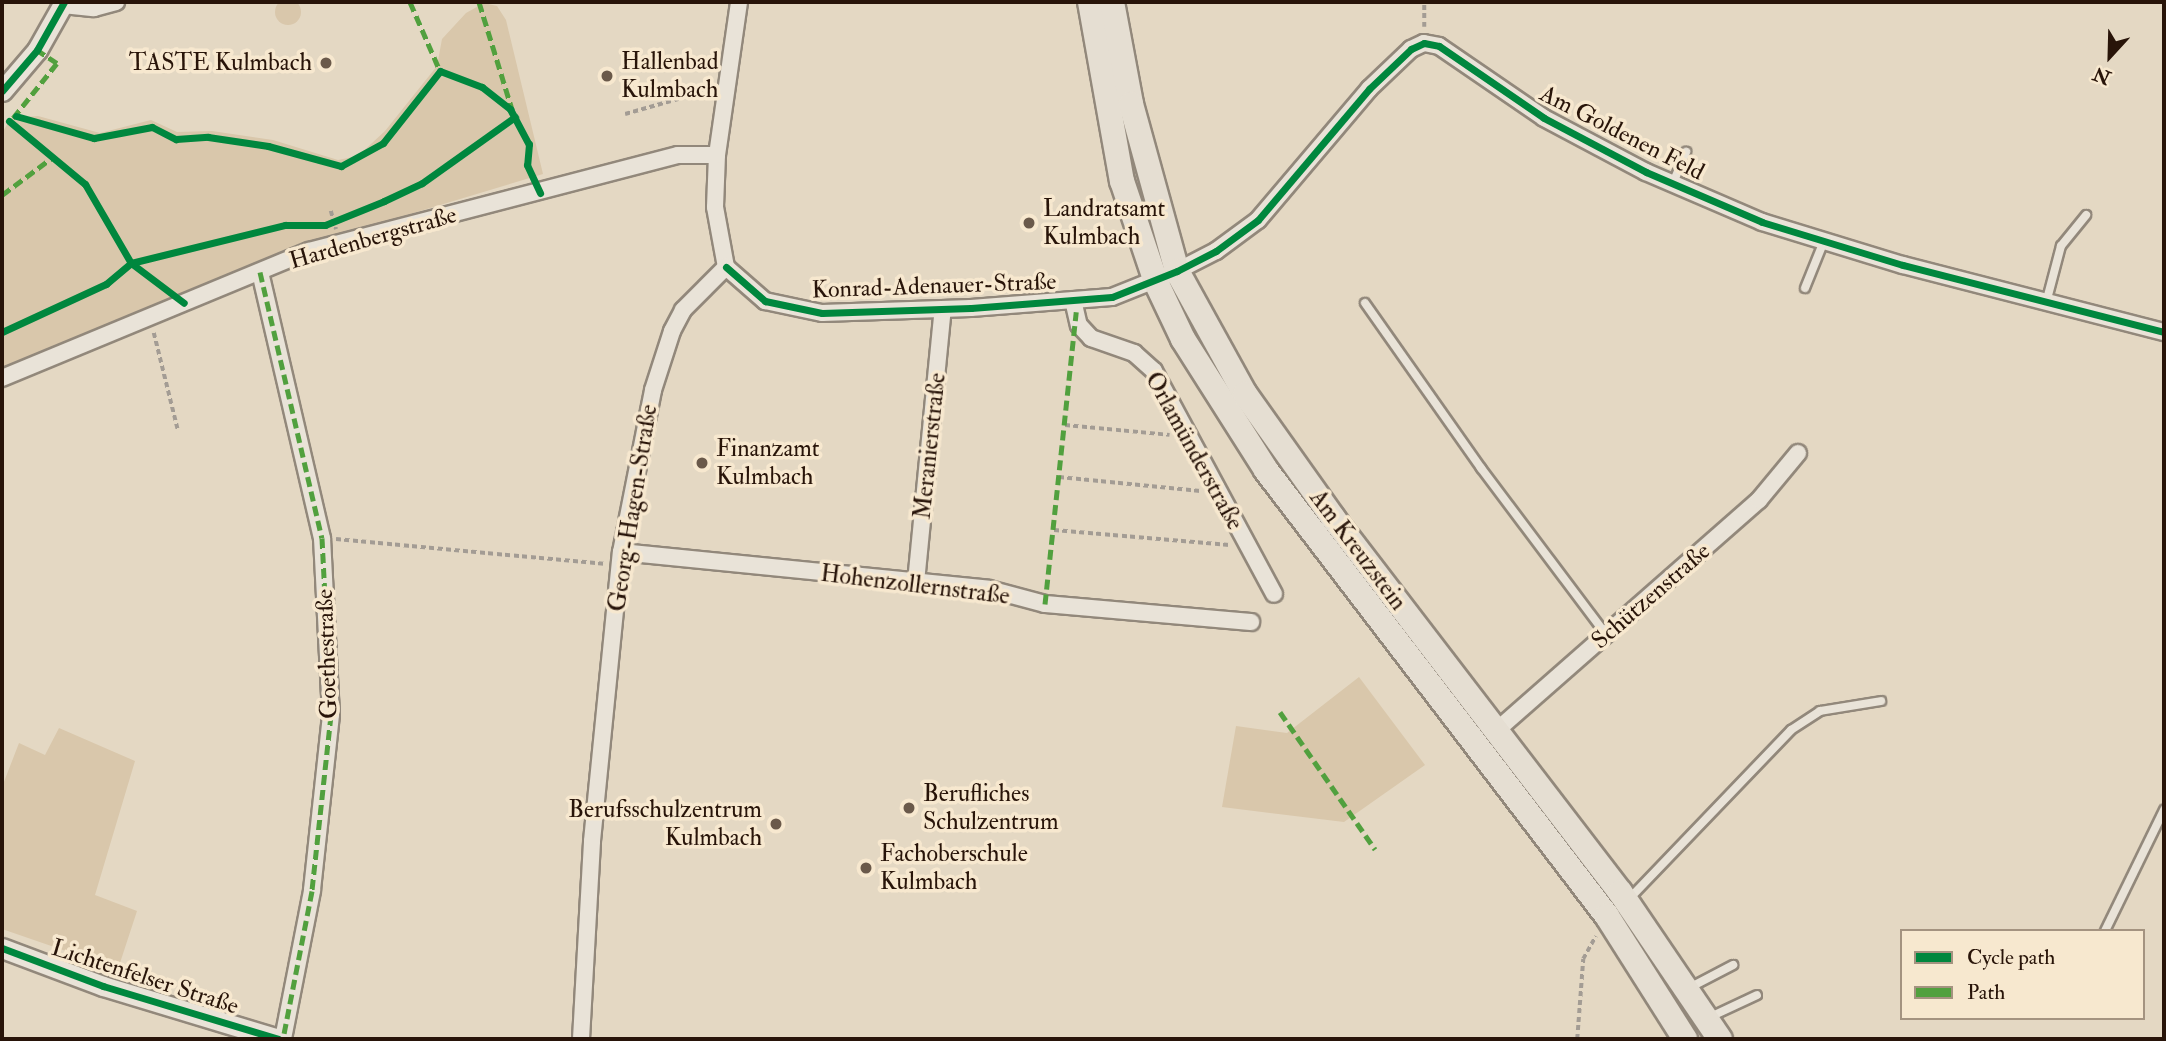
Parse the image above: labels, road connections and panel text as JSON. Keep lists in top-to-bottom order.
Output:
{
  "streets": {
    "main road": ["Am Kreuzstein"],
    "street": [
      "Am Goldenen Feld",
      "Hardenbergstraße",
      "Konrad-Adenauer-Straße",
      "Meranierstraße",
      "Orlamünderstraße",
      "Georg-Hagen-Straße",
      "Hohenzollernstraße",
      "Schützenstraße",
      "Goethestraße",
      "Lichtenfelser Straße"
    ]
  },
  "crossings": [
    ["Hardenbergstraße", "Goethestraße"],
    ["Konrad-Adenauer-Straße", "Meranierstraße"],
    ["Konrad-Adenauer-Straße", "Orlamünderstraße"],
    ["Konrad-Adenauer-Straße", "Georg-Hagen-Straße"],
    ["Konrad-Adenauer-Straße", "Am Kreuzstein"],
    ["Meranierstraße", "Hohenzollernstraße"],
    ["Georg-Hagen-Straße", "Hohenzollernstraße"],
    ["Am Kreuzstein", "Schützenstraße"],
    ["Goethestraße", "Lichtenfelser Straße"]
  ],
  "places": [
    "TASTE Kulmbach",
    "Hallenbad Kulmbach",
    "Landratsamt Kulmbach",
    "Finanzamt Kulmbach",
    "Berufliches Schulzentrum",
    "Berufsschulzentrum Kulmbach",
    "Fachoberschule Kulmbach"
  ],
  "legend": ["Cycle path", "Path"],
  "north": "bottom"
}
